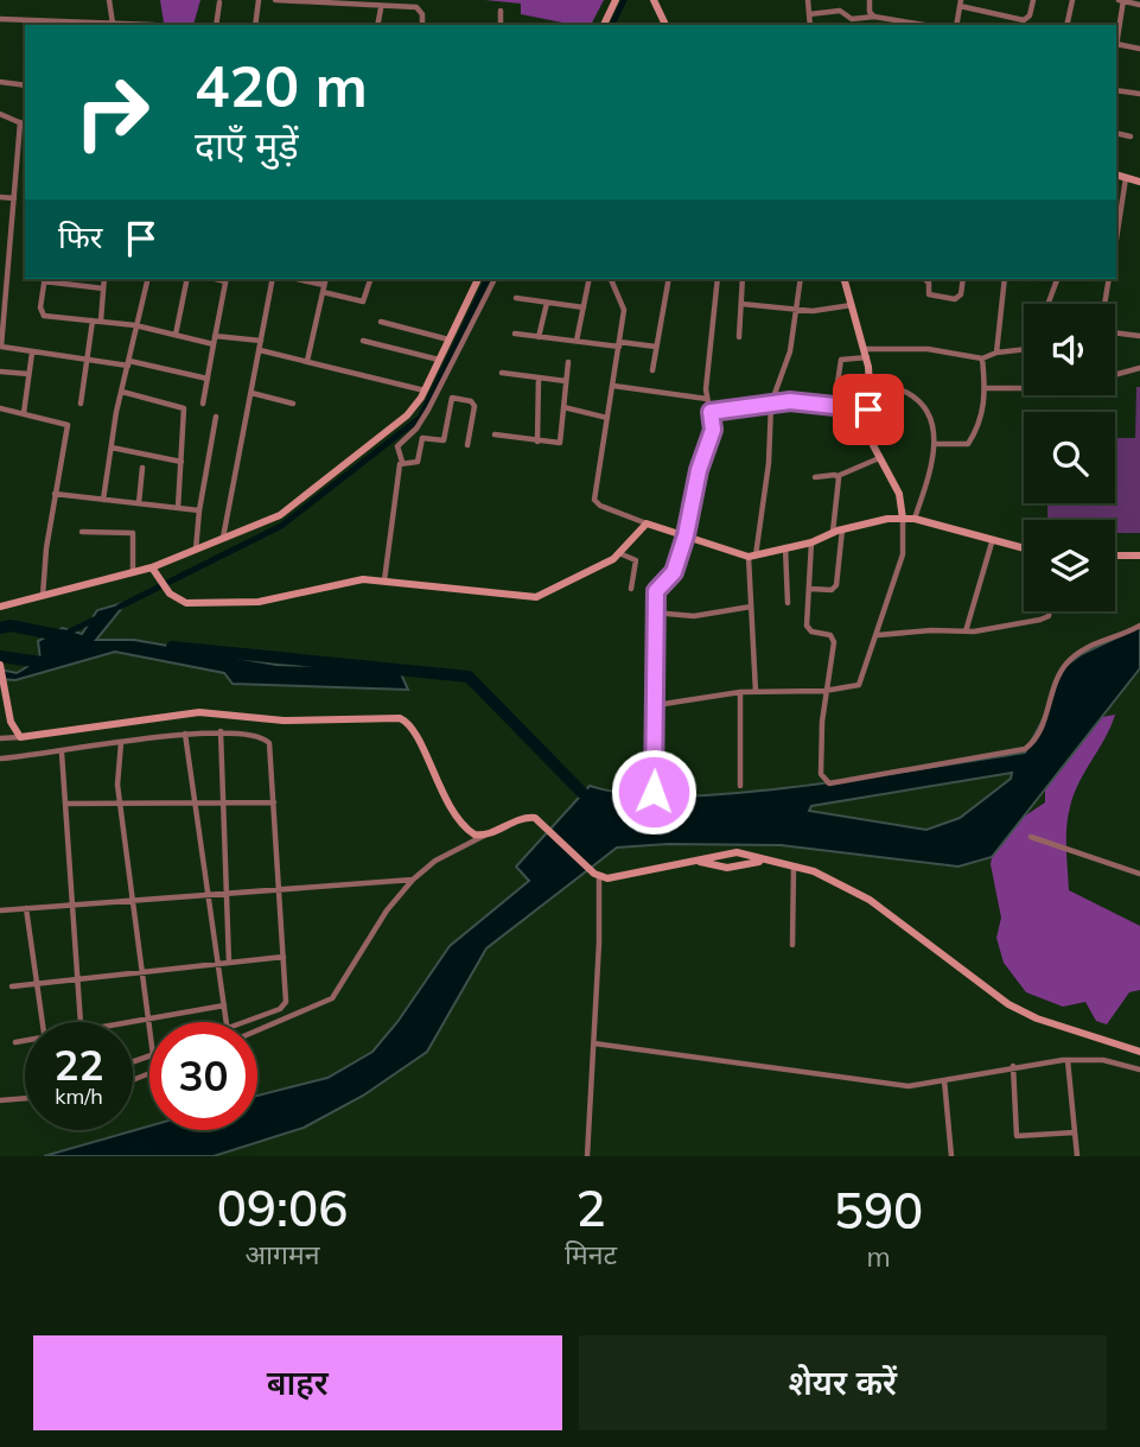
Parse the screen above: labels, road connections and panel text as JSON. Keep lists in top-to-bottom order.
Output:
{
  "page": {
    "turn": ["420 m", "दाएँ मुड़ें"],
    "then": "फिर",
    "speed": "22 km/h",
    "limit": "30",
    "eta": [
      "09:06",
      "आगमन",
      "2",
      "मिनट",
      "590",
      "m"
    ],
    "buttons": ["बाहर", "शेयर करें"]
  }
}
